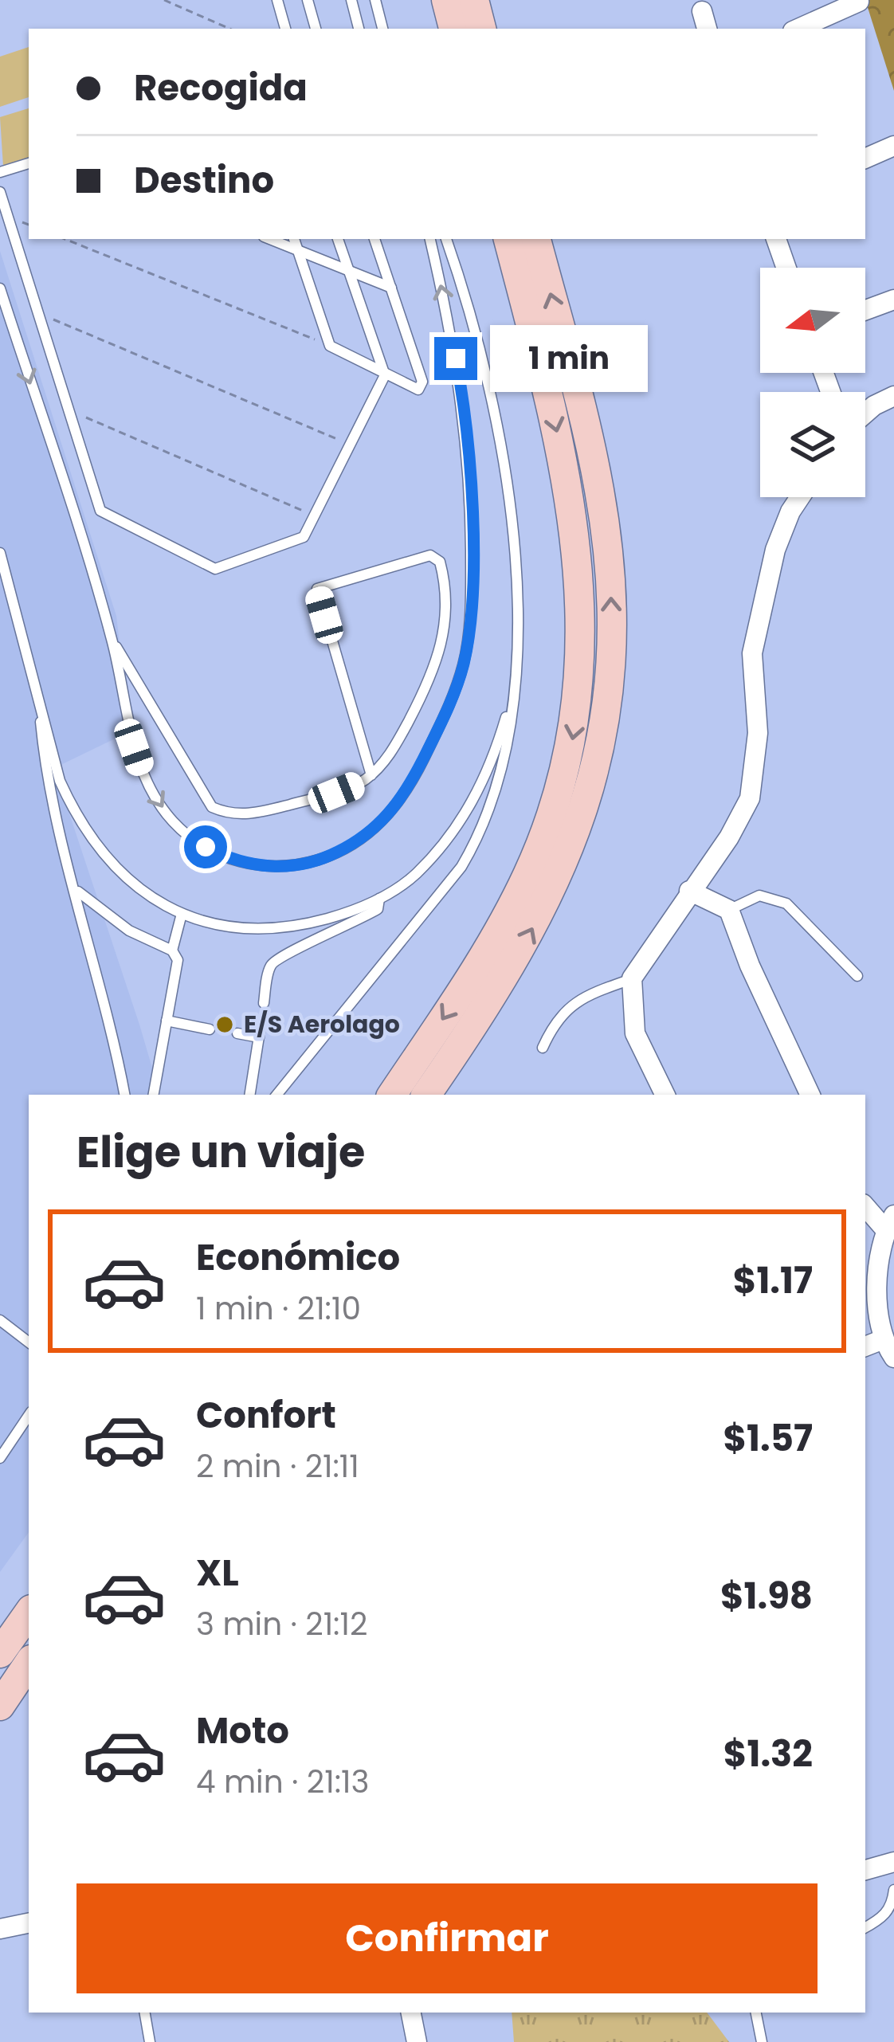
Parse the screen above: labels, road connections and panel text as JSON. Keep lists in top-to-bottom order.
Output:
{
  "places": ["E/S Aerolago"],
  "north": "left",
  "page": {
    "banner": ["Recogida", "Destino"],
    "bubble": "1 min",
    "heading": "Elige un viaje",
    "list": [
      {
        "name": "Económico",
        "note": "1 min · 21:10",
        "value": "$1.17"
      },
      {
        "name": "Confort",
        "note": "2 min · 21:11",
        "value": "$1.57"
      },
      {
        "name": "XL",
        "note": "3 min · 21:12",
        "value": "$1.98"
      },
      {
        "name": "Moto",
        "note": "4 min · 21:13",
        "value": "$1.32"
      }
    ],
    "buttons": "Confirmar"
  }
}
